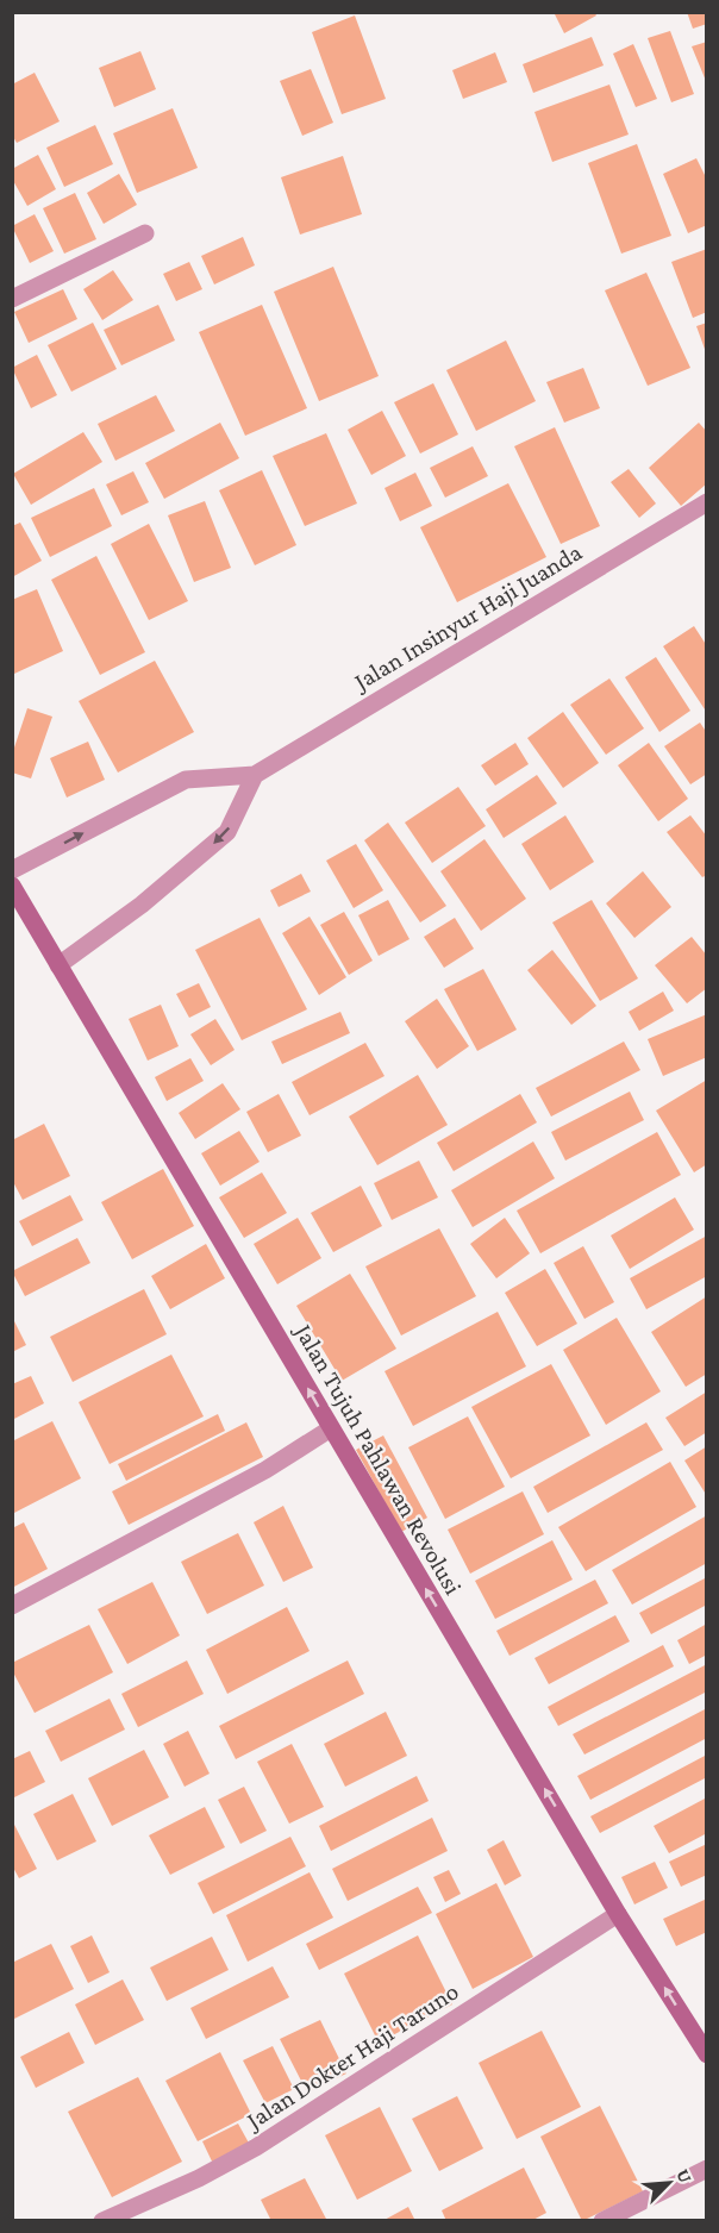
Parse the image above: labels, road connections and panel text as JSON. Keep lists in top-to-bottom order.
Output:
{
  "streets": {
    "main road": ["Jalan Tujuh Pahlawan Revolusi"],
    "street": ["Jalan Insinyur Haji Juanda", "Jalan Dokter Haji Taruno"]
  },
  "crossings": [
    ["Jalan Tujuh Pahlawan Revolusi", "Jalan Dokter Haji Taruno"]
  ],
  "one_way": ["Jalan Tujuh Pahlawan Revolusi"],
  "north": "top right"
}
